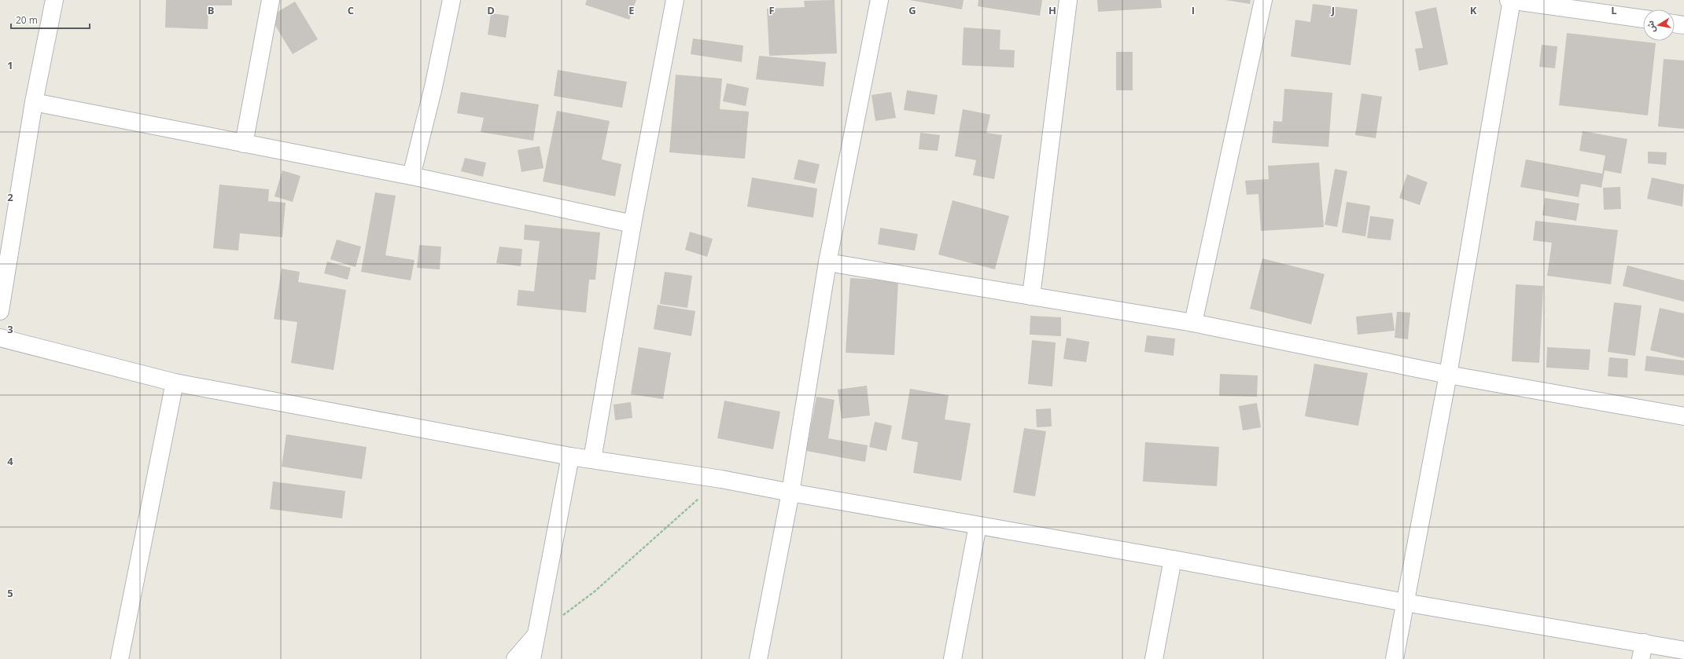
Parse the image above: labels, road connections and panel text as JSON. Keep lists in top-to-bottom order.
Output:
{
  "scale_bar": "20 m",
  "north": "left",
  "grid": {
    "columns": [
      "B",
      "C",
      "D",
      "E",
      "F",
      "G",
      "H",
      "I",
      "J",
      "K",
      "L"
    ],
    "rows": [
      "1",
      "2",
      "3",
      "4",
      "5"
    ]
  }
}
